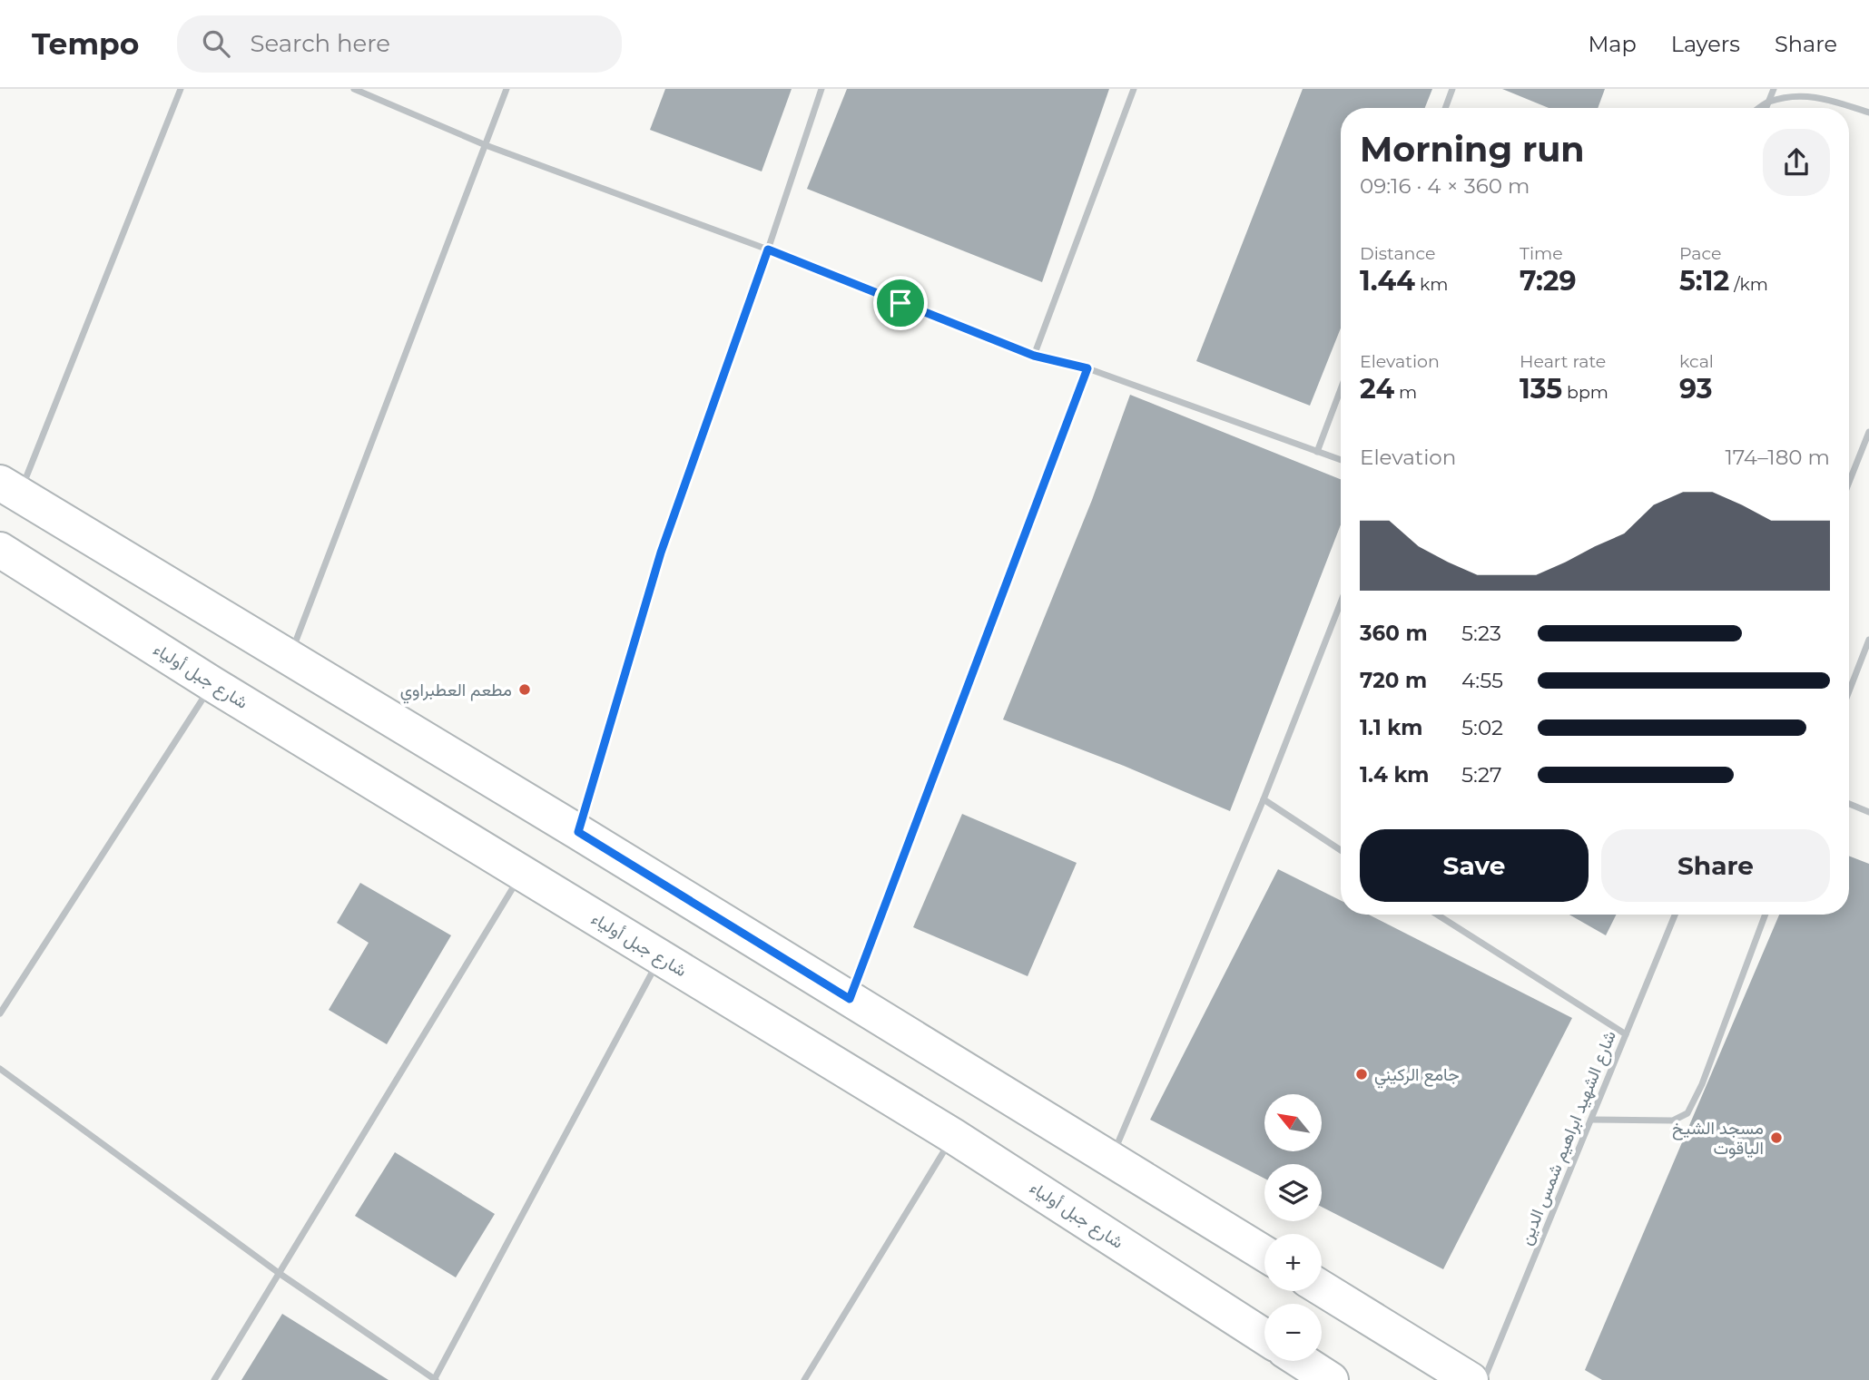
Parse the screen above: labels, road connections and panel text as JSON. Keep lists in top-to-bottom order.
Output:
{
  "streets": {
    "main road": ["شارع جبل أولياء"],
    "street": ["شارع الشهيد ابراهيم شمس الدين"]
  },
  "places": ["مطعم العطبراوي", "جامع الركيني", "مسجد الشيخ الياقوت"],
  "north": "top left",
  "page": {
    "header": "Tempo",
    "search": "Search here",
    "nav": ["Map", "Layers", "Share"],
    "heading": ["Morning run", "09:16 · 4 × 360 m"],
    "stats": [
      ["Distance", "1.44 km"],
      ["Time", "7:29"],
      ["Pace", "5:12 /km"],
      ["Elevation", "24 m"],
      ["Heart rate", "135 bpm"],
      ["kcal", "93"]
    ],
    "chart": ["Elevation", "174–180 m"],
    "list": [
      {
        "name": "360 m",
        "note": "5:23"
      },
      {
        "name": "720 m",
        "note": "4:55"
      },
      {
        "name": "1.1 km",
        "note": "5:02"
      },
      {
        "name": "1.4 km",
        "note": "5:27"
      }
    ],
    "buttons": ["Save", "Share"],
    "map_buttons": ["+", "−"]
  }
}
